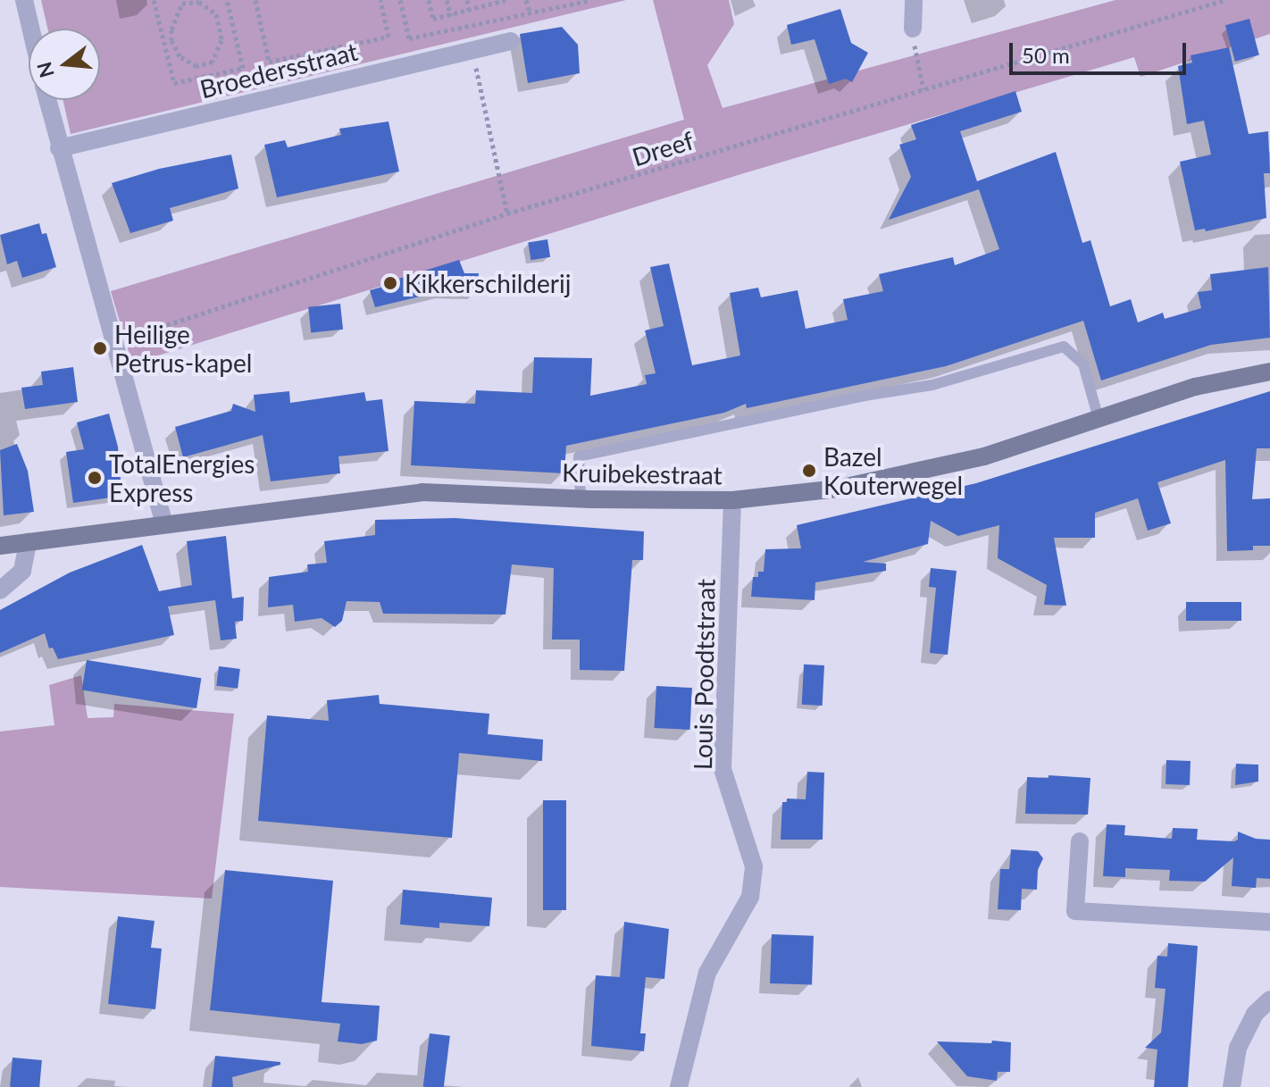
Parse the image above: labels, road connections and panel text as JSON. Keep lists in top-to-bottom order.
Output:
{
  "streets": {
    "main road": ["Kruibekestraat"],
    "street": ["Broedersstraat", "Louis Poodtstraat"],
    "path": ["Dreef"]
  },
  "crossings": [
    ["Kruibekestraat", "Louis Poodtstraat"]
  ],
  "places": [
    "Kikkerschilderij",
    "Heilige Petrus-kapel",
    "Bazel Kouterwegel",
    "TotalEnergies Express"
  ],
  "scale_bar": "50 m",
  "north": "left"
}
